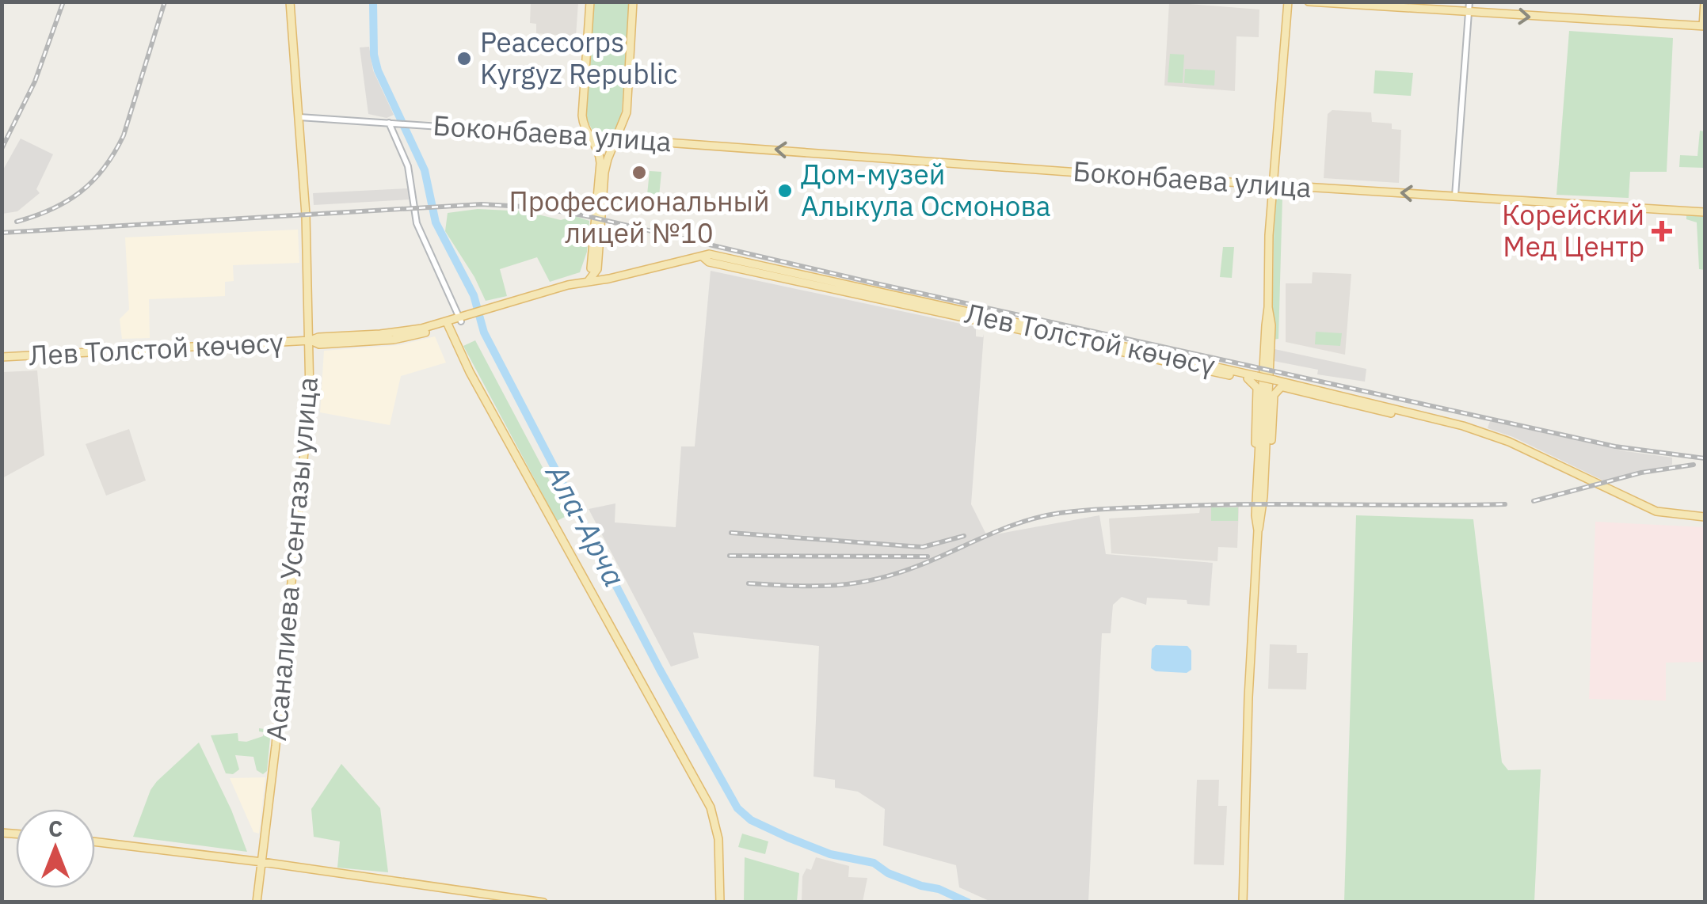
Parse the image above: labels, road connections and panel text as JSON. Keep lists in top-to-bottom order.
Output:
{
  "streets": {
    "main road": ["Боконбаева улица", "Лев Толстой көчөсү", "Асаналиева Усенгазы улица"]
  },
  "crossings": [
    ["Боконбаева улица", "Асаналиева Усенгазы улица"],
    ["Лев Толстой көчөсү", "Асаналиева Усенгазы улица"]
  ],
  "one_way": ["Боконбаева улица"],
  "water": ["Ала-Арча"],
  "places": {
    "other": ["Peacecorps Kyrgyz Republic", "Профессиональный лицей №10", "Дом-музей Алыкула Осмонова"],
    "health": ["Корейский Мед Центр"]
  },
  "north": "top"
}
